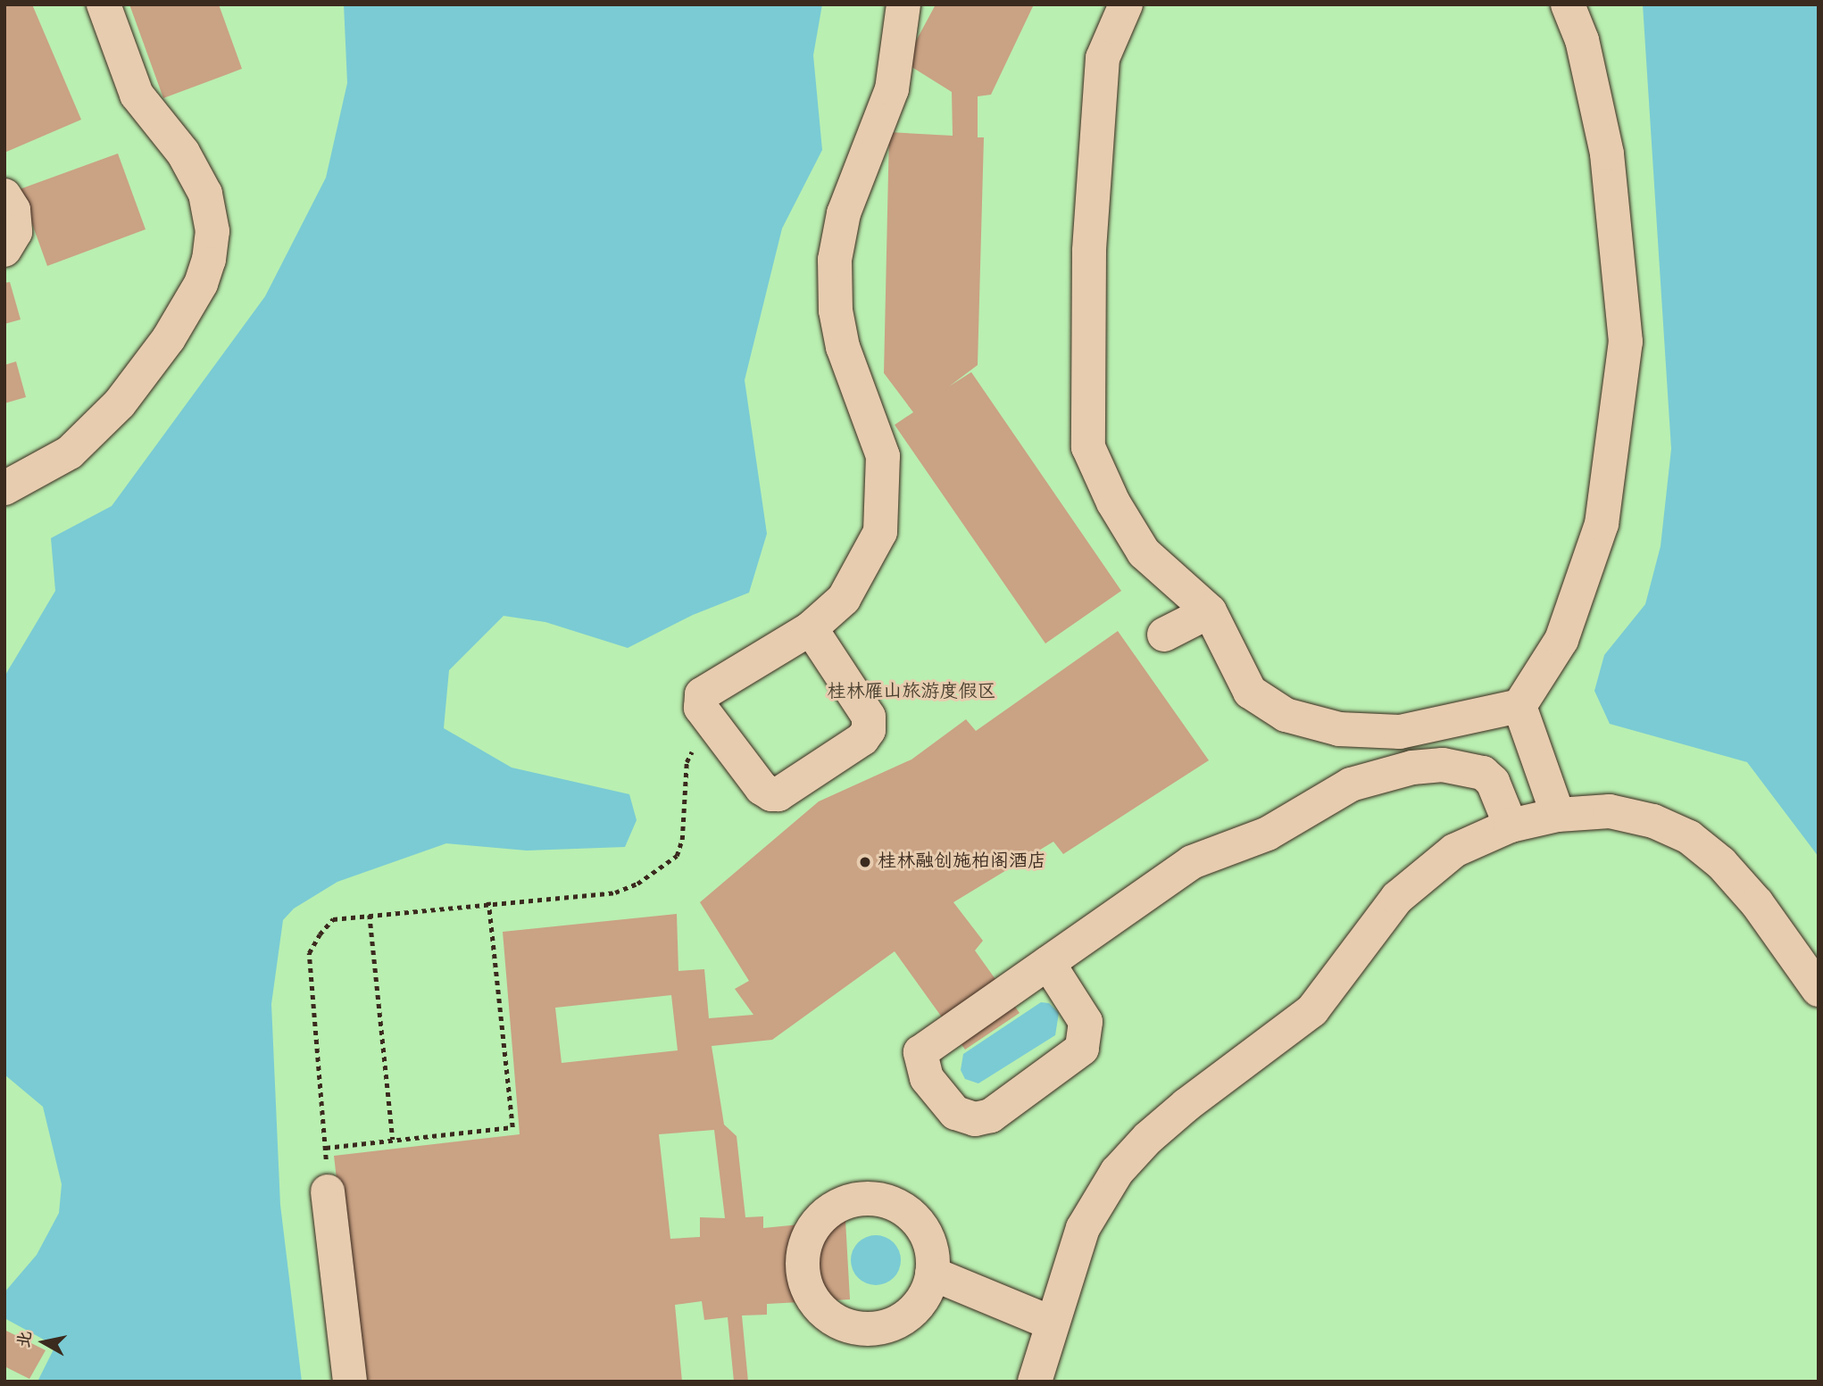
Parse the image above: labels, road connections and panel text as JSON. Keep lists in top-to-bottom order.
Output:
{
  "parks": ["桂林雁山旅游度假区"],
  "places": ["桂林融创施柏阁酒店"],
  "north": "left"
}
